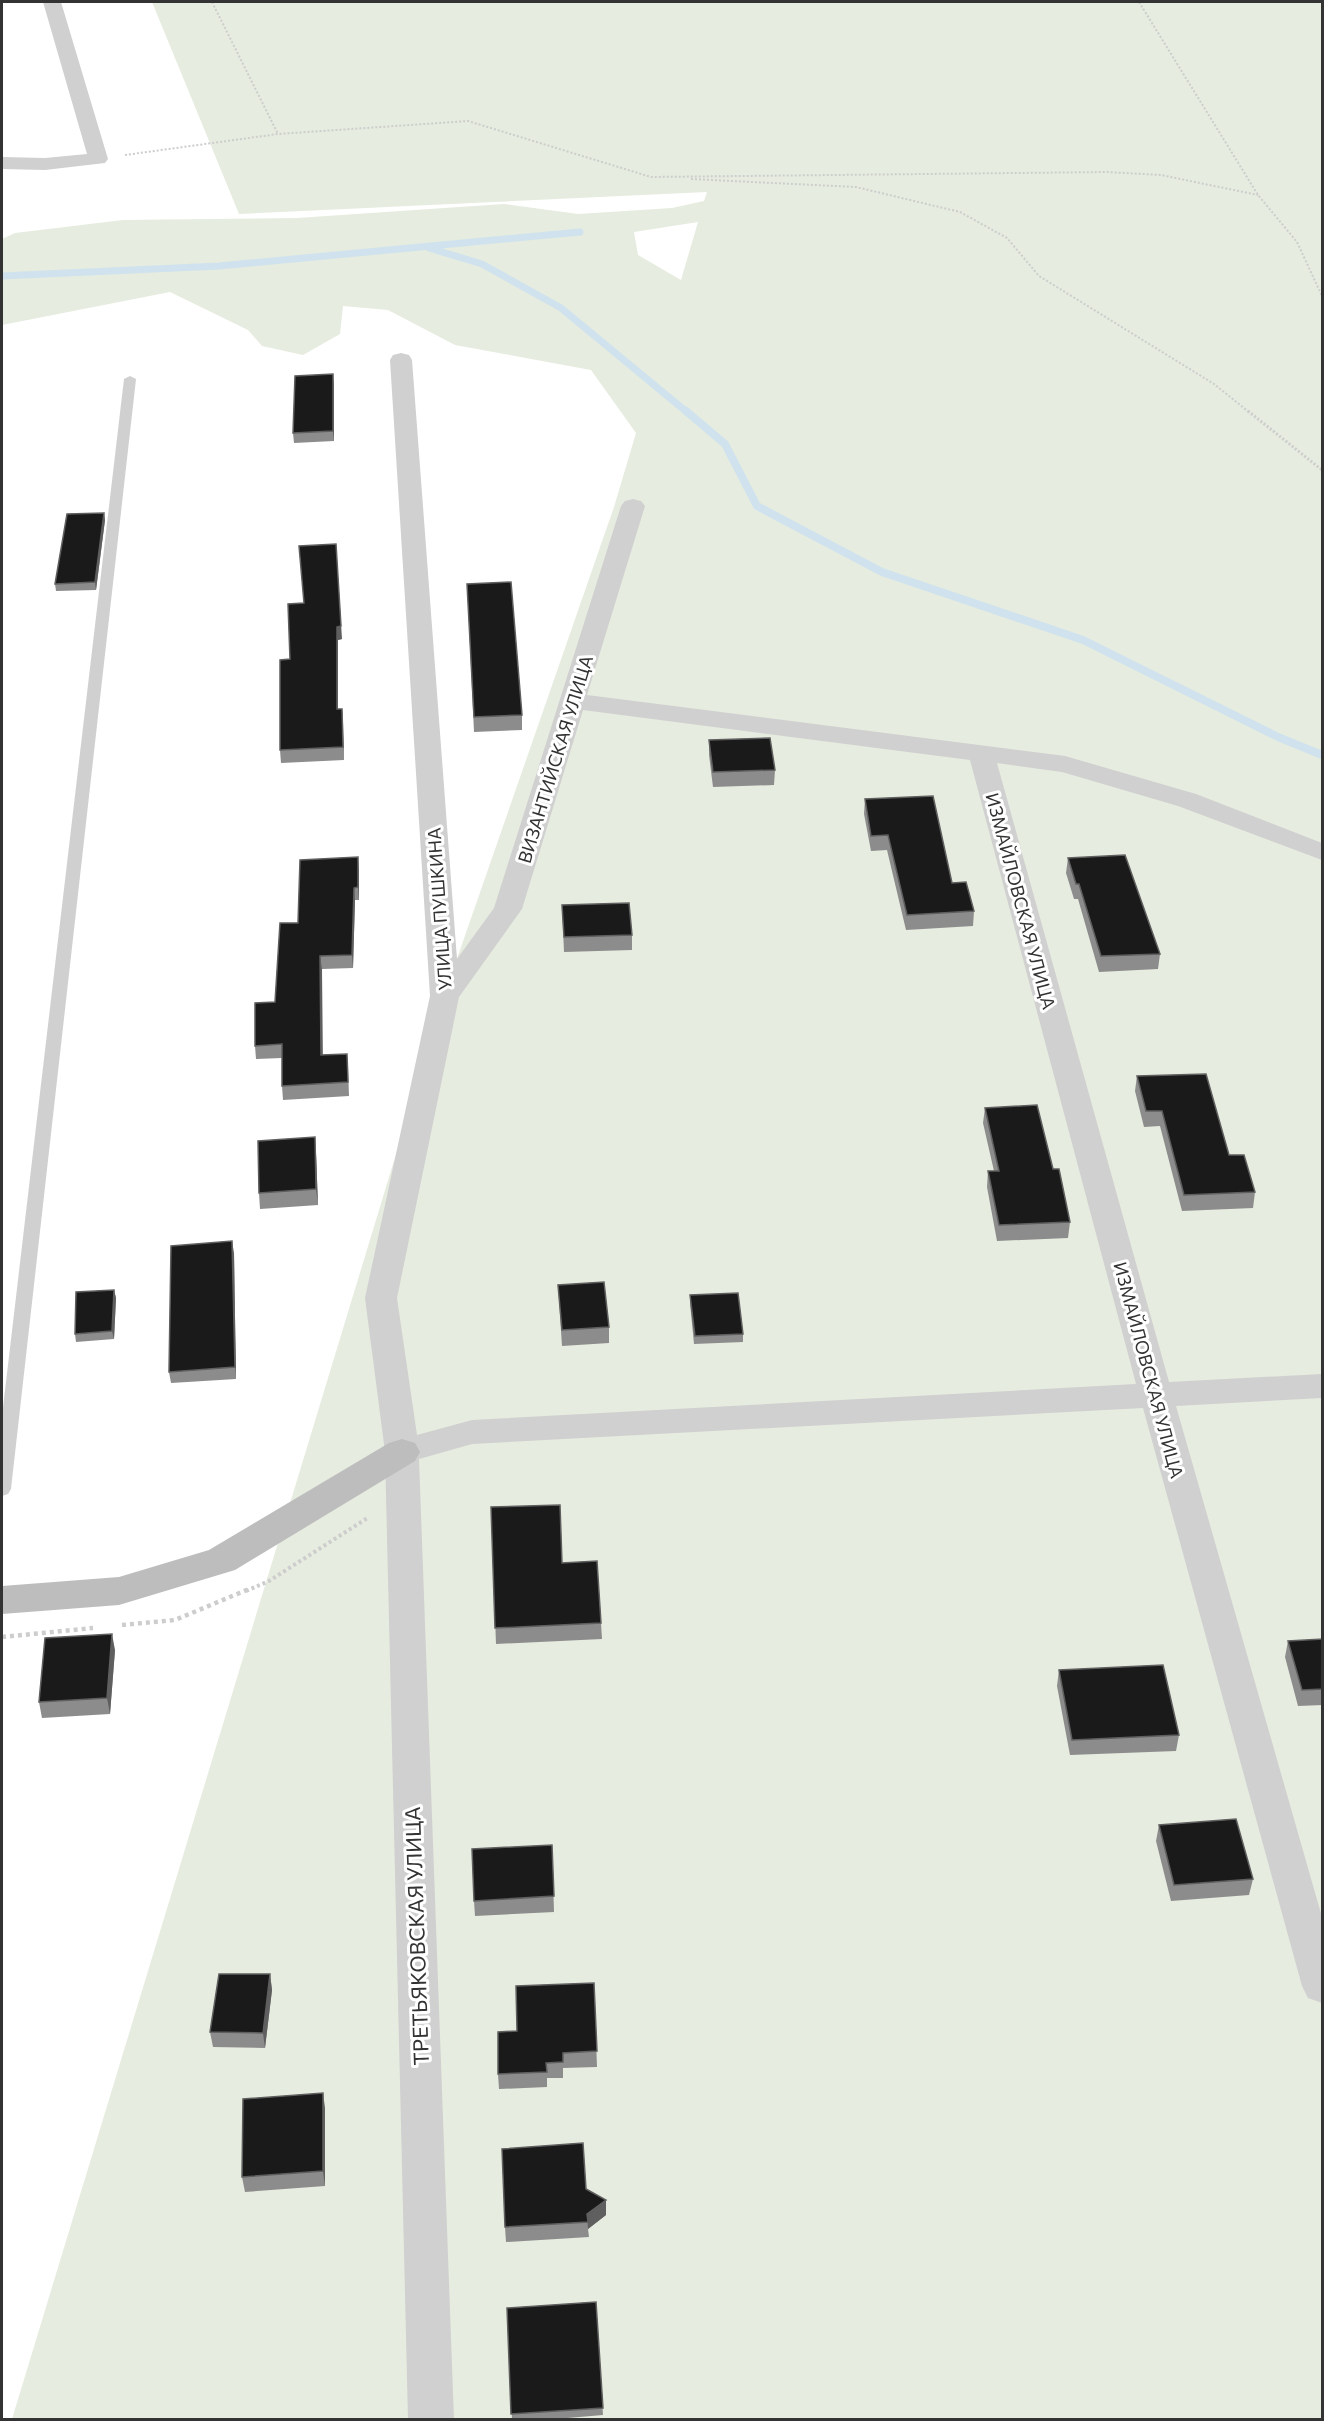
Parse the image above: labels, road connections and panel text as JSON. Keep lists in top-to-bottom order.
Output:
{
  "streets": {
    "street": [
      "ВИЗАНТИЙСКАЯ УЛИЦА",
      "ИЗМАЙЛОВСКАЯ УЛИЦА",
      "УЛИЦА ПУШКИНА",
      "ТРЕТЬЯКОВСКАЯ УЛИЦА"
    ]
  },
  "crossings": [
    ["ВИЗАНТИЙСКАЯ УЛИЦА", "УЛИЦА ПУШКИНА"],
    ["УЛИЦА ПУШКИНА", "ТРЕТЬЯКОВСКАЯ УЛИЦА"]
  ]
}
